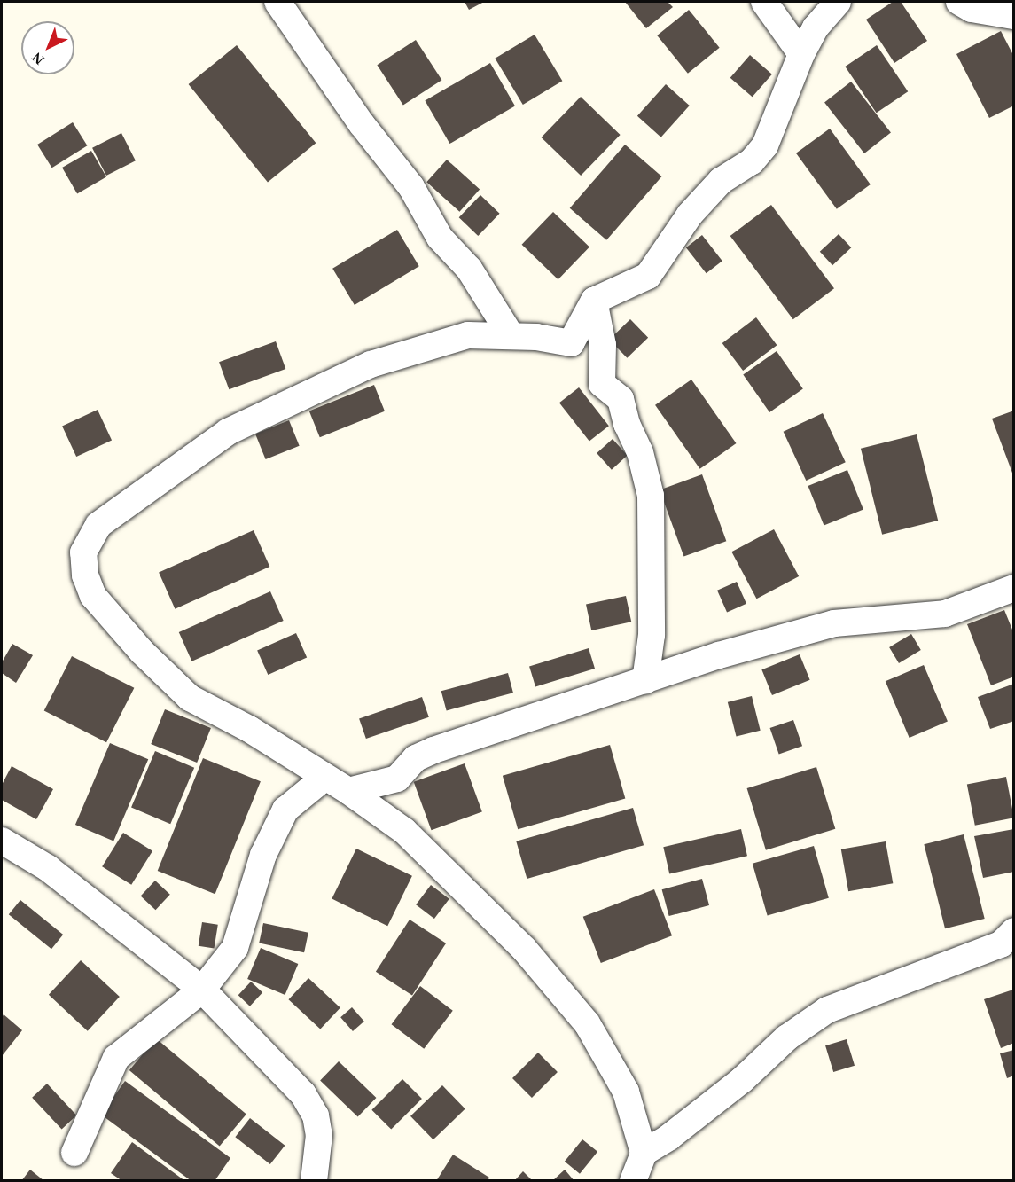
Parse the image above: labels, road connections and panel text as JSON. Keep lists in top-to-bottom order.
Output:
{
  "north": "bottom left"
}
